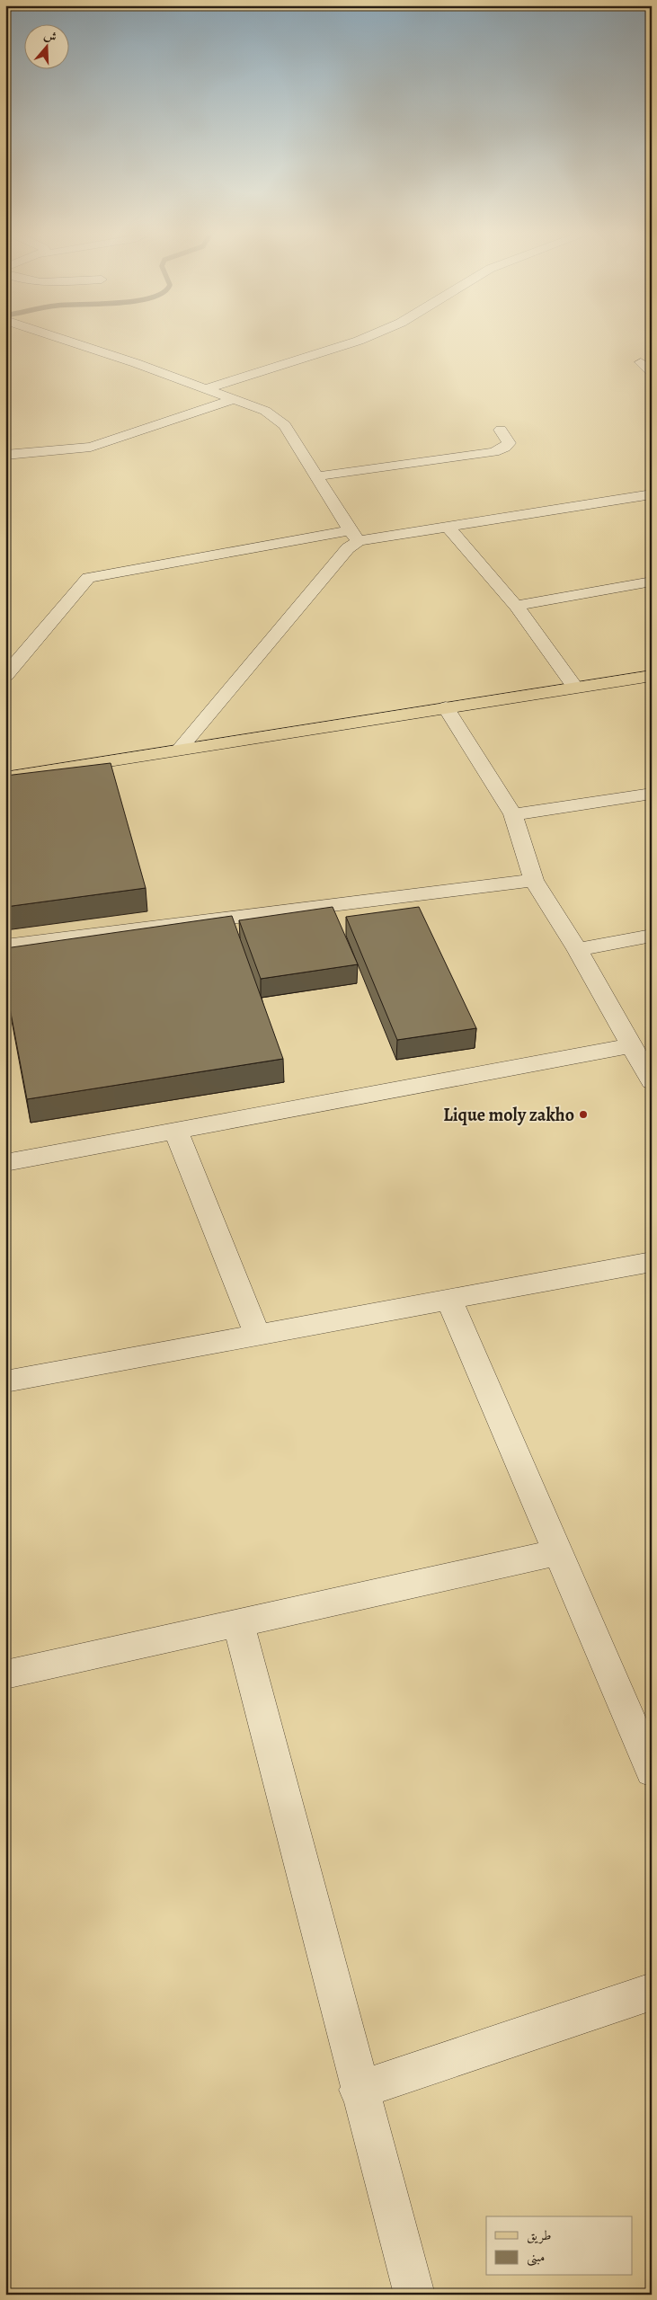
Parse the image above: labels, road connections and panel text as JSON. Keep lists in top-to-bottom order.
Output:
{
  "places": ["Lique moly zakho"],
  "legend": ["طريق", "مبنى"],
  "north": "top"
}
